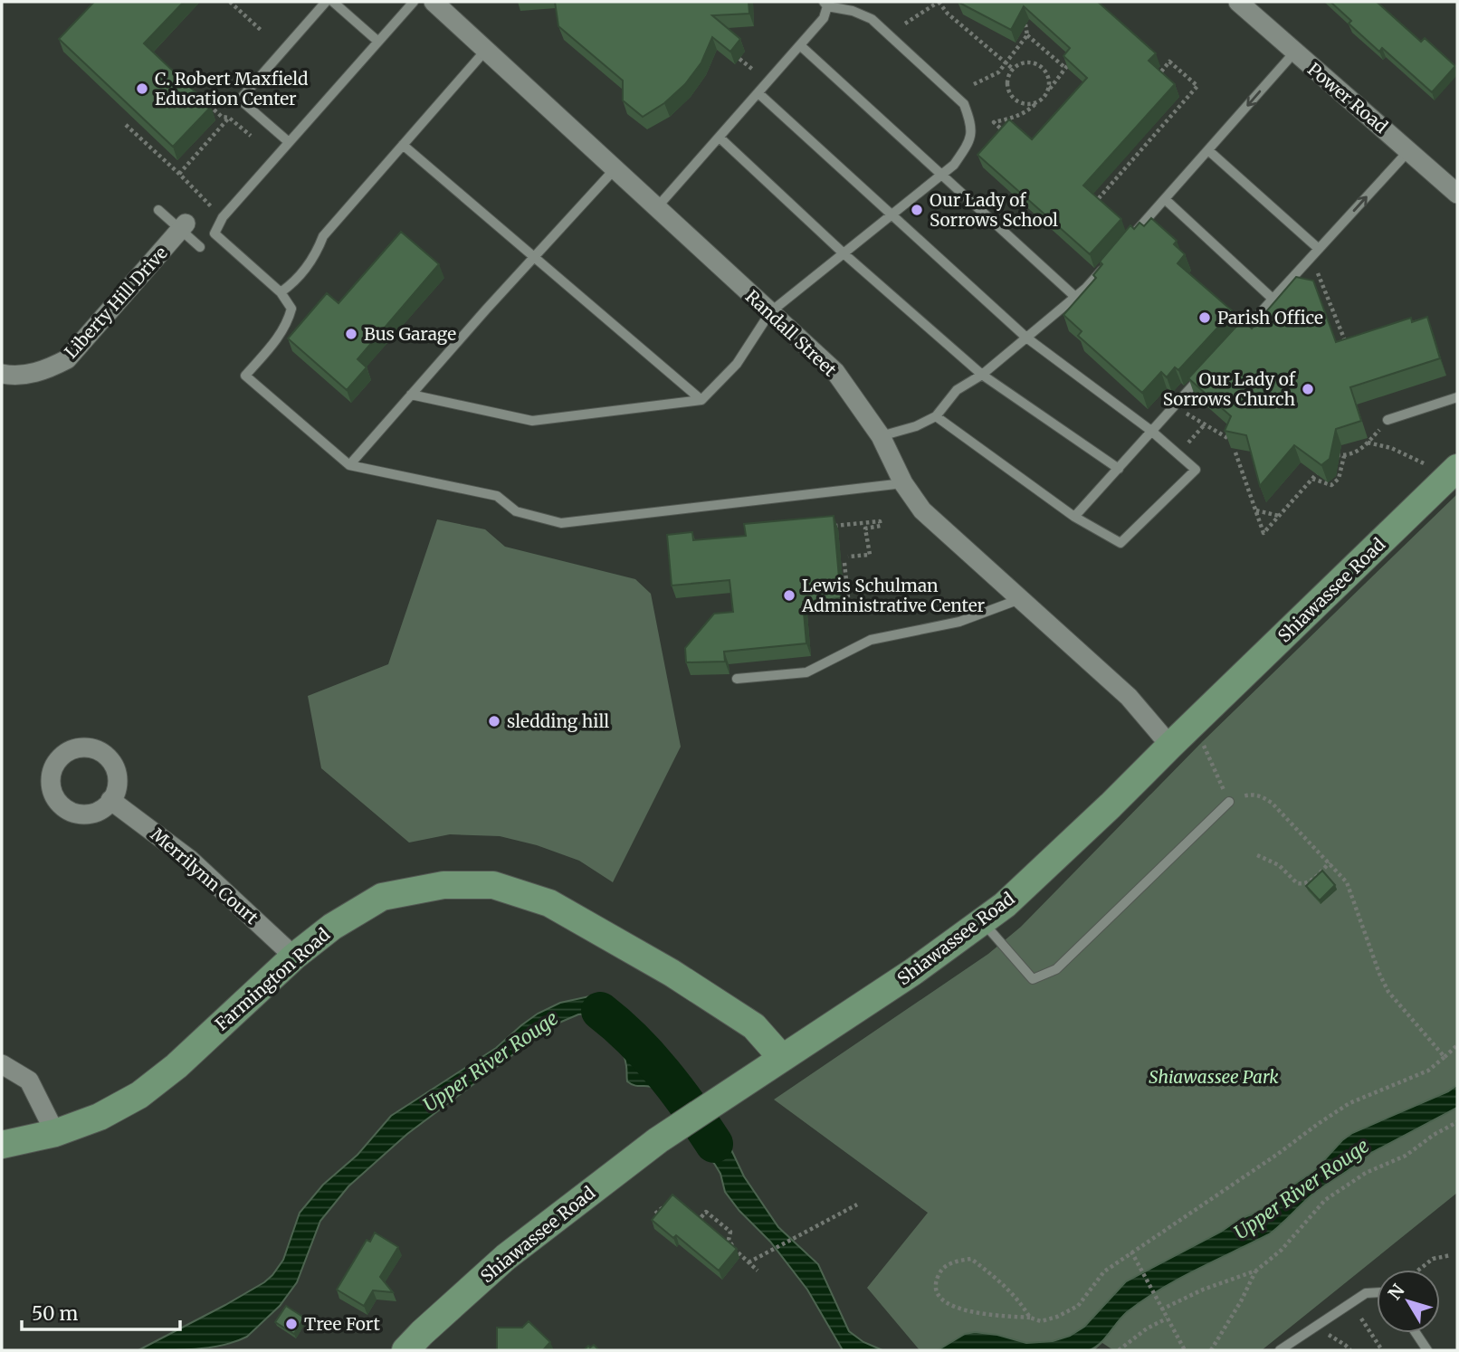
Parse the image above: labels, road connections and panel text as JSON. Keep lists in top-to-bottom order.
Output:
{
  "streets": {
    "street": [
      "Power Road",
      "Liberty Hill Drive",
      "Randall Street",
      "Shiawassee Road",
      "Merrilynn Court",
      "Farmington Road"
    ]
  },
  "crossings": [
    ["Randall Street", "Shiawassee Road"],
    ["Shiawassee Road", "Farmington Road"],
    ["Merrilynn Court", "Farmington Road"]
  ],
  "water": ["Upper River Rouge"],
  "parks": ["Shiawassee Park"],
  "places": [
    "C. Robert Maxfield Education Center",
    "Our Lady of Sorrows School",
    "Parish Office",
    "Bus Garage",
    "Our Lady of Sorrows Church",
    "Lewis Schulman Administrative Center",
    "sledding hill",
    "Tree Fort"
  ],
  "scale_bar": "50 m",
  "north": "top left"
}
